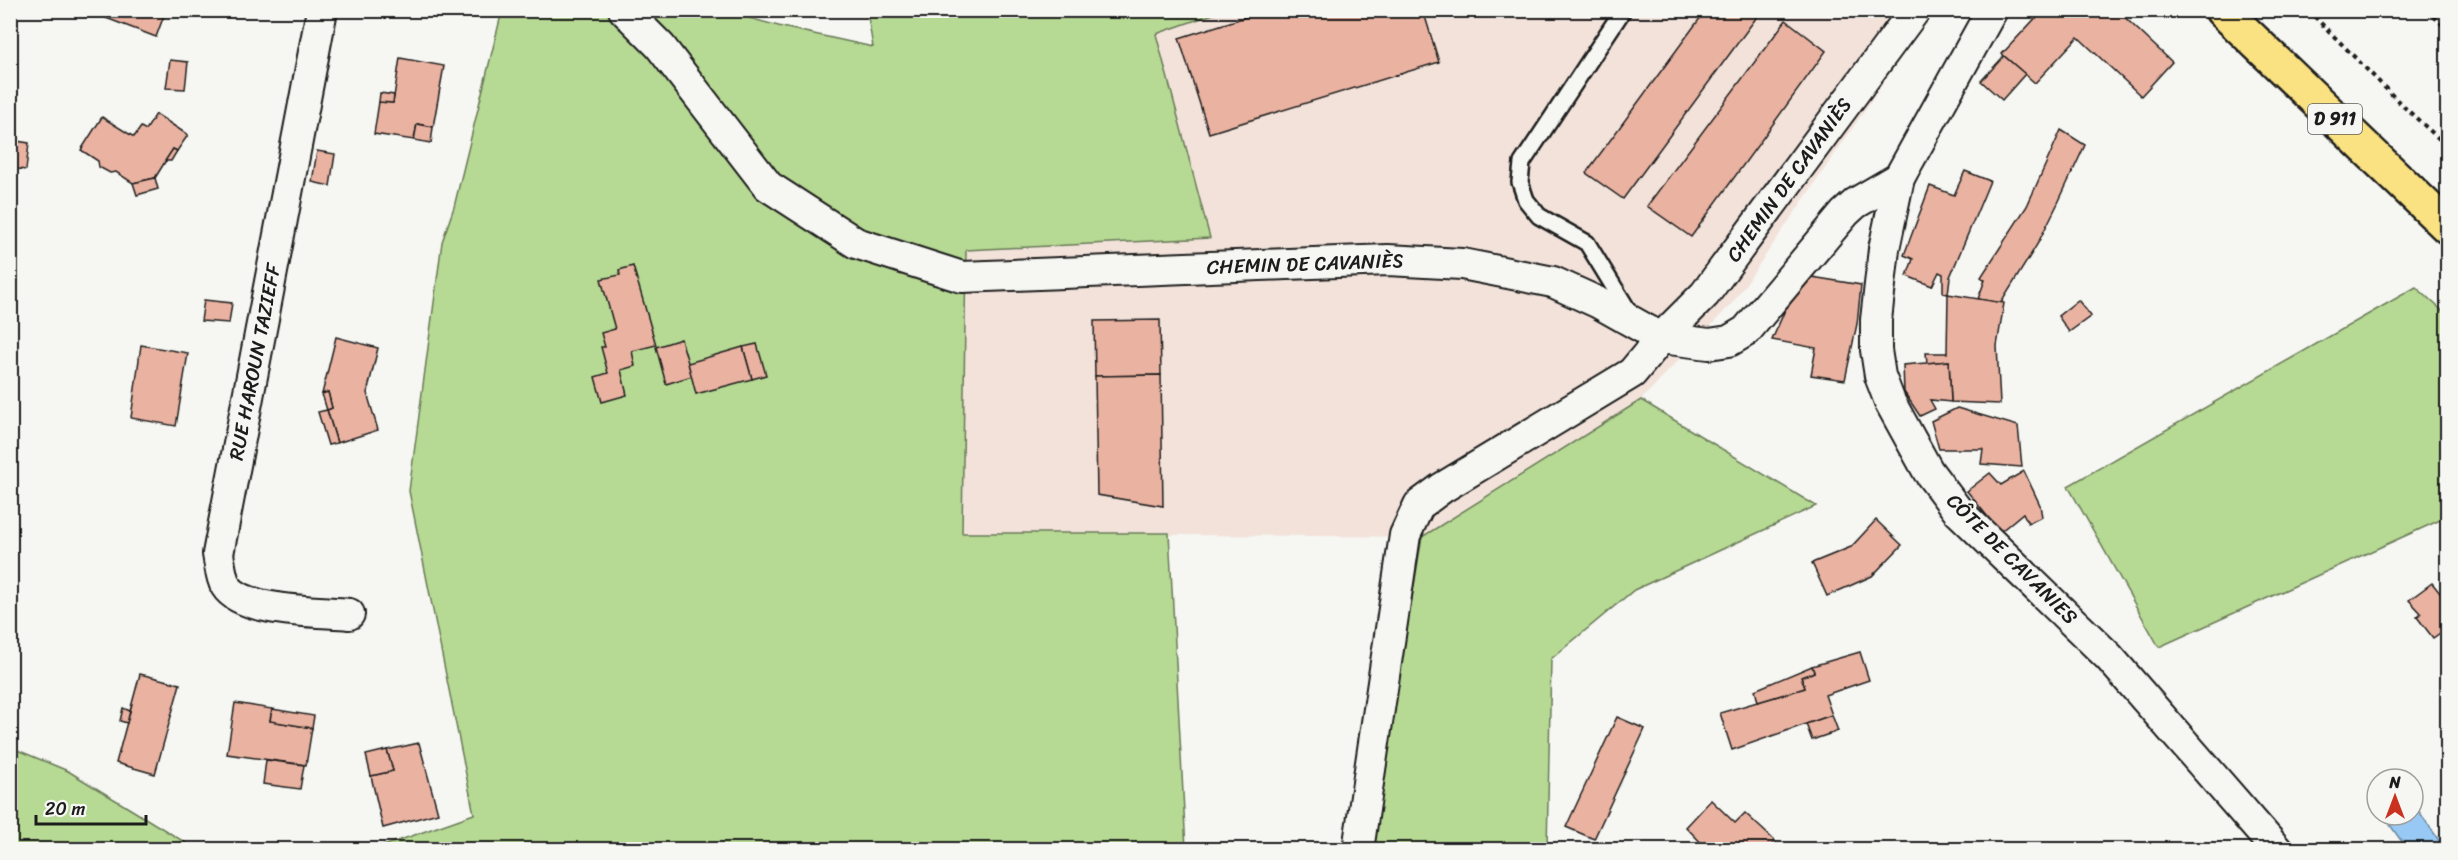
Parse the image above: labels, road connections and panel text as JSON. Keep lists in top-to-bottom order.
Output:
{
  "streets": {
    "main road": ["D 911"],
    "street": ["CHEMIN DE CAVANIÈS", "RUE HAROUN TAZIEFF", "CÔTE DE CAVANIES"]
  },
  "scale_bar": "20 m",
  "north": "top"
}
